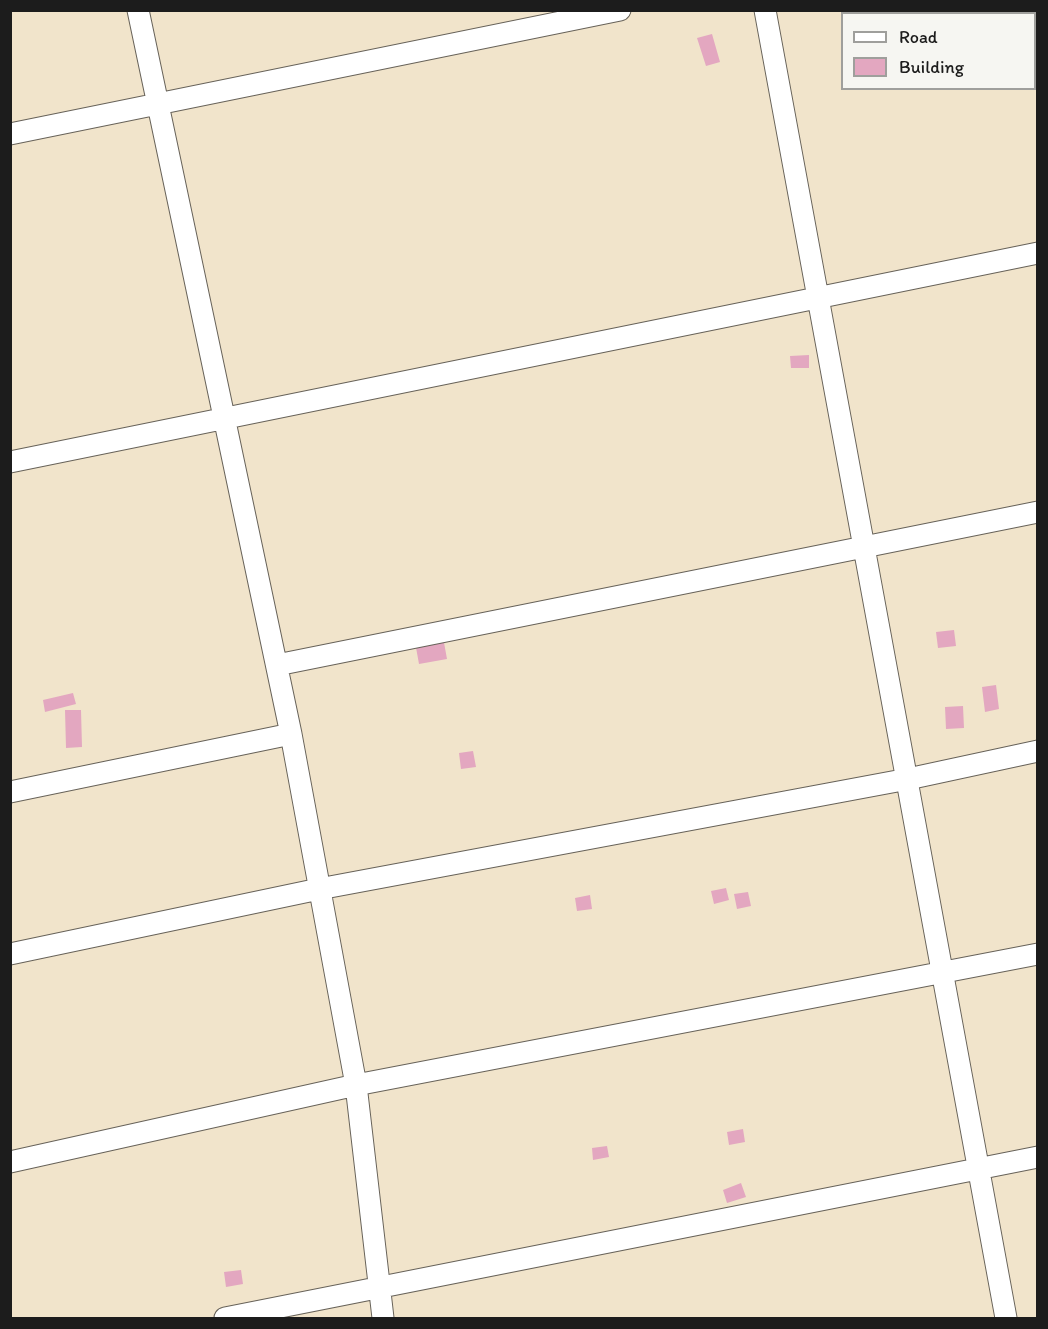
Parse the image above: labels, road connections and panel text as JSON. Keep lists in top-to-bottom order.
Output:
{
  "legend": ["Road", "Building"]
}
